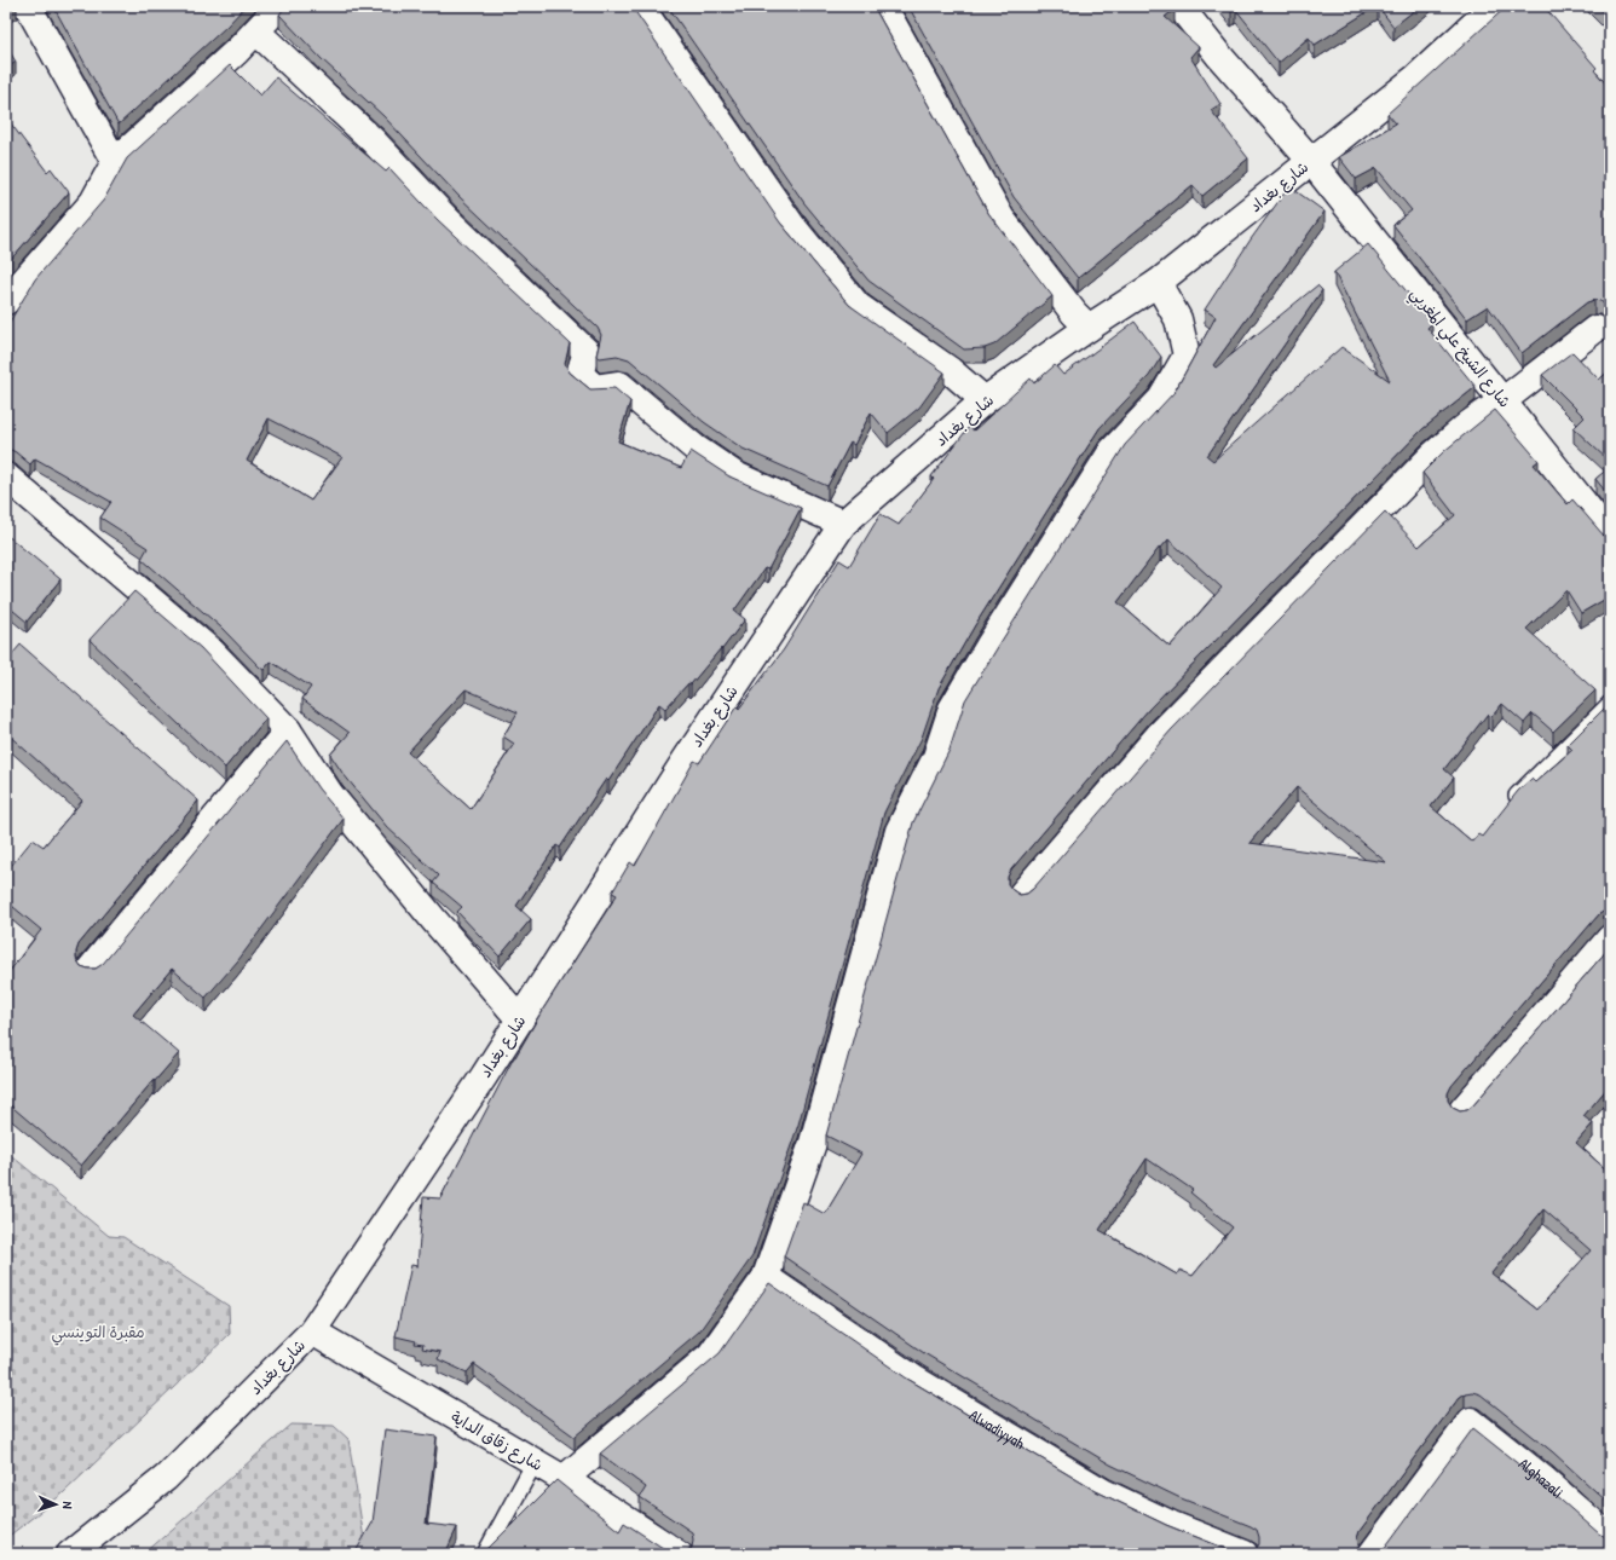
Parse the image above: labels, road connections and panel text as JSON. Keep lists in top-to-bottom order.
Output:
{
  "streets": {
    "street": [
      "شارع بغداد",
      "شارع الشيخ علي المغربي",
      "Alwadiyyah",
      "شارع زقاق الداية",
      "Alghazali"
    ]
  },
  "crossings": [
    ["شارع بغداد", "شارع الشيخ علي المغربي"],
    ["شارع بغداد", "شارع زقاق الداية"]
  ],
  "parks": ["مقبرة التوينسي"],
  "north": "right"
}
